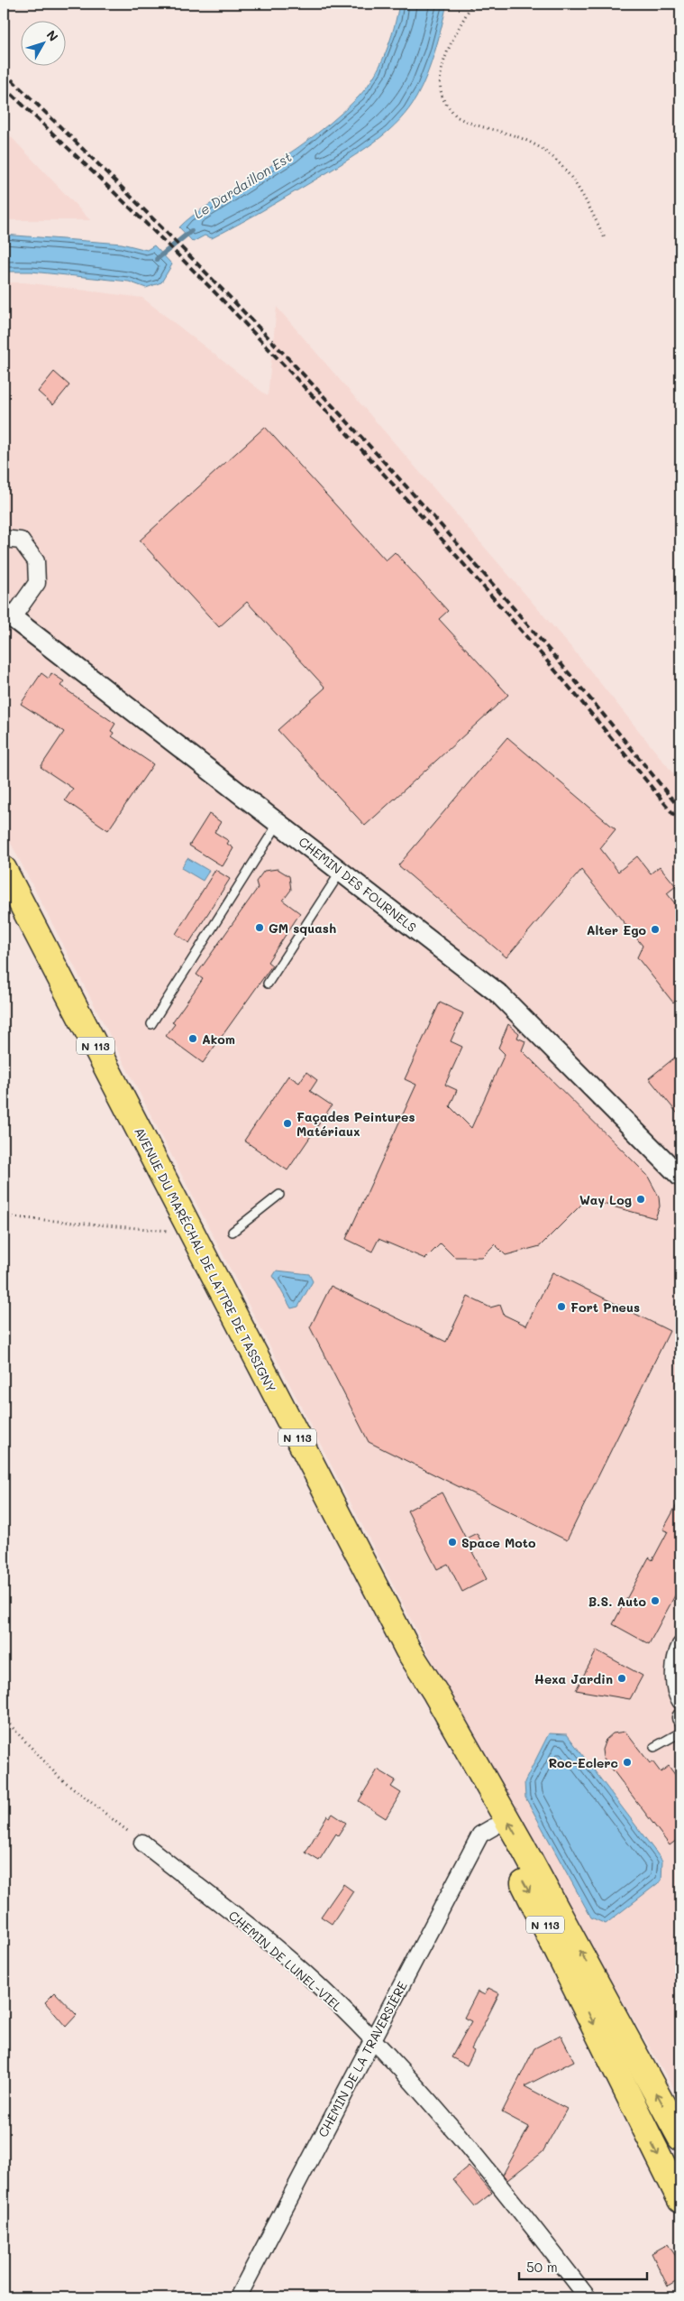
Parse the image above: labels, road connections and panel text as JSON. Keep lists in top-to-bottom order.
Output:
{
  "streets": {
    "main road": ["N 113", "AVENUE DU MARÉCHAL DE LATTRE DE TASSIGNY"],
    "street": ["CHEMIN DES FOURNELS", "CHEMIN DE LUNEL-VIEL", "CHEMIN DE LA TRAVERSIÈRE"]
  },
  "crossings": [
    ["AVENUE DU MARÉCHAL DE LATTRE DE TASSIGNY", "CHEMIN DE LA TRAVERSIÈRE"],
    ["CHEMIN DE LUNEL-VIEL", "CHEMIN DE LA TRAVERSIÈRE"]
  ],
  "water": ["Le Dardaillon Est"],
  "places": [
    "GM squash",
    "Alter Ego",
    "Akom",
    "Façades Peintures Matériaux",
    "Way Log",
    "Fort Pneus",
    "Space Moto",
    "B.S. Auto",
    "Hexa Jardin",
    "Roc-Eclerc"
  ],
  "scale_bar": "50 m",
  "north": "top right"
}
